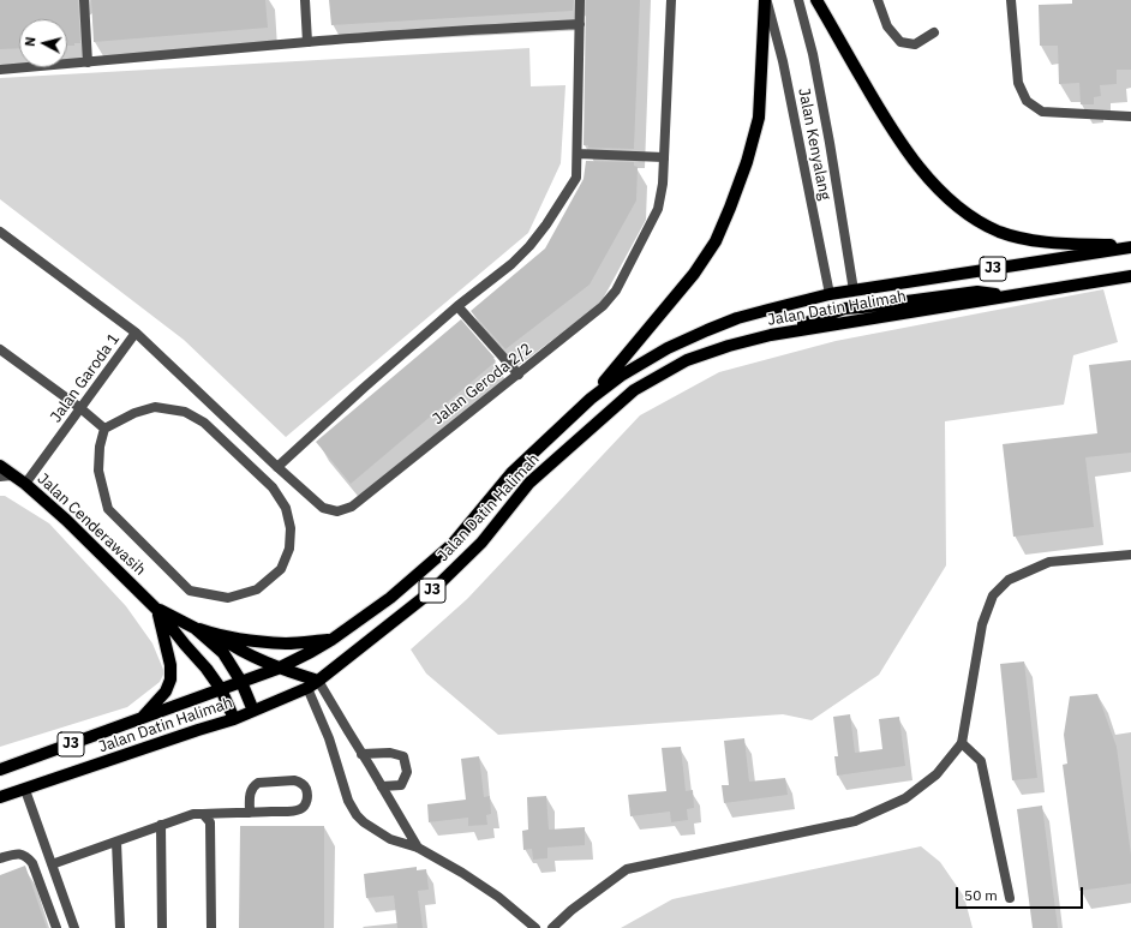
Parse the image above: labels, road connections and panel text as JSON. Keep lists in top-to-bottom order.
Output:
{
  "streets": {
    "main road": ["J3", "Jalan Datin Halimah", "Jalan Cenderawasih"],
    "street": ["Jalan Kenyalang", "Jalan Garoda 1", "Jalan Geroda 2/2"]
  },
  "crossings": [
    ["Jalan Kenyalang", "Jalan Datin Halimah"],
    ["Jalan Datin Halimah", "Jalan Cenderawasih"],
    ["Jalan Garoda 1", "Jalan Geroda 2/2"],
    ["Jalan Garoda 1", "Jalan Cenderawasih"]
  ],
  "scale_bar": "50 m",
  "north": "left"
}
